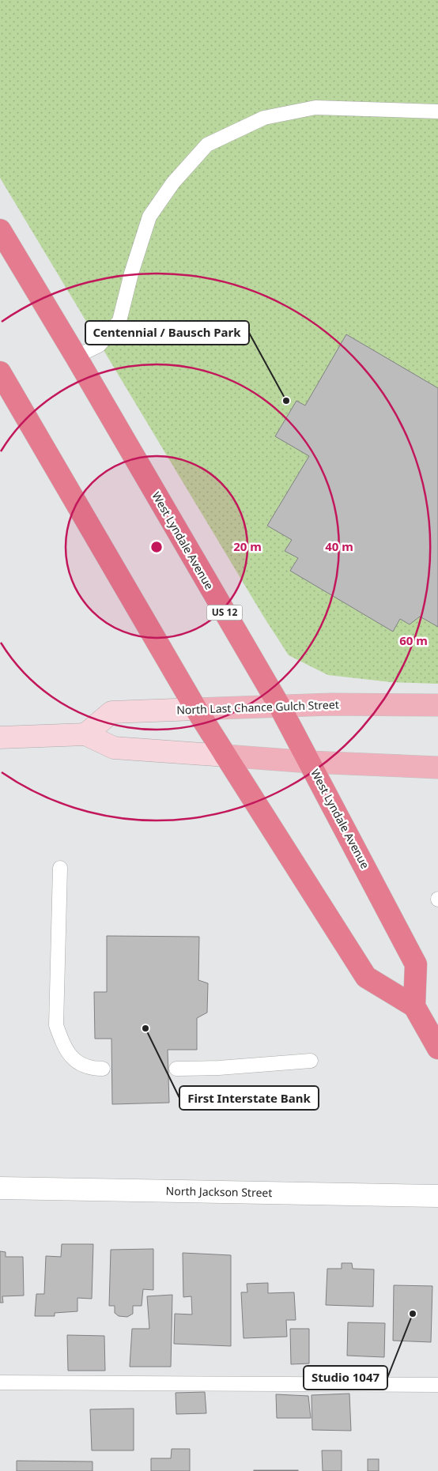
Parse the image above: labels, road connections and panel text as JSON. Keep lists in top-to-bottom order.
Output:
{
  "streets": {
    "highway": ["West Lyndale Avenue", "US 12"],
    "main road": ["North Last Chance Gulch Street"],
    "street": ["North Jackson Street"]
  },
  "crossings": [
    ["West Lyndale Avenue", "North Last Chance Gulch Street"]
  ],
  "places": ["Centennial / Bausch Park", "First Interstate Bank", "Studio 1047"],
  "rings": ["20 m", "40 m", "60 m"]
}
